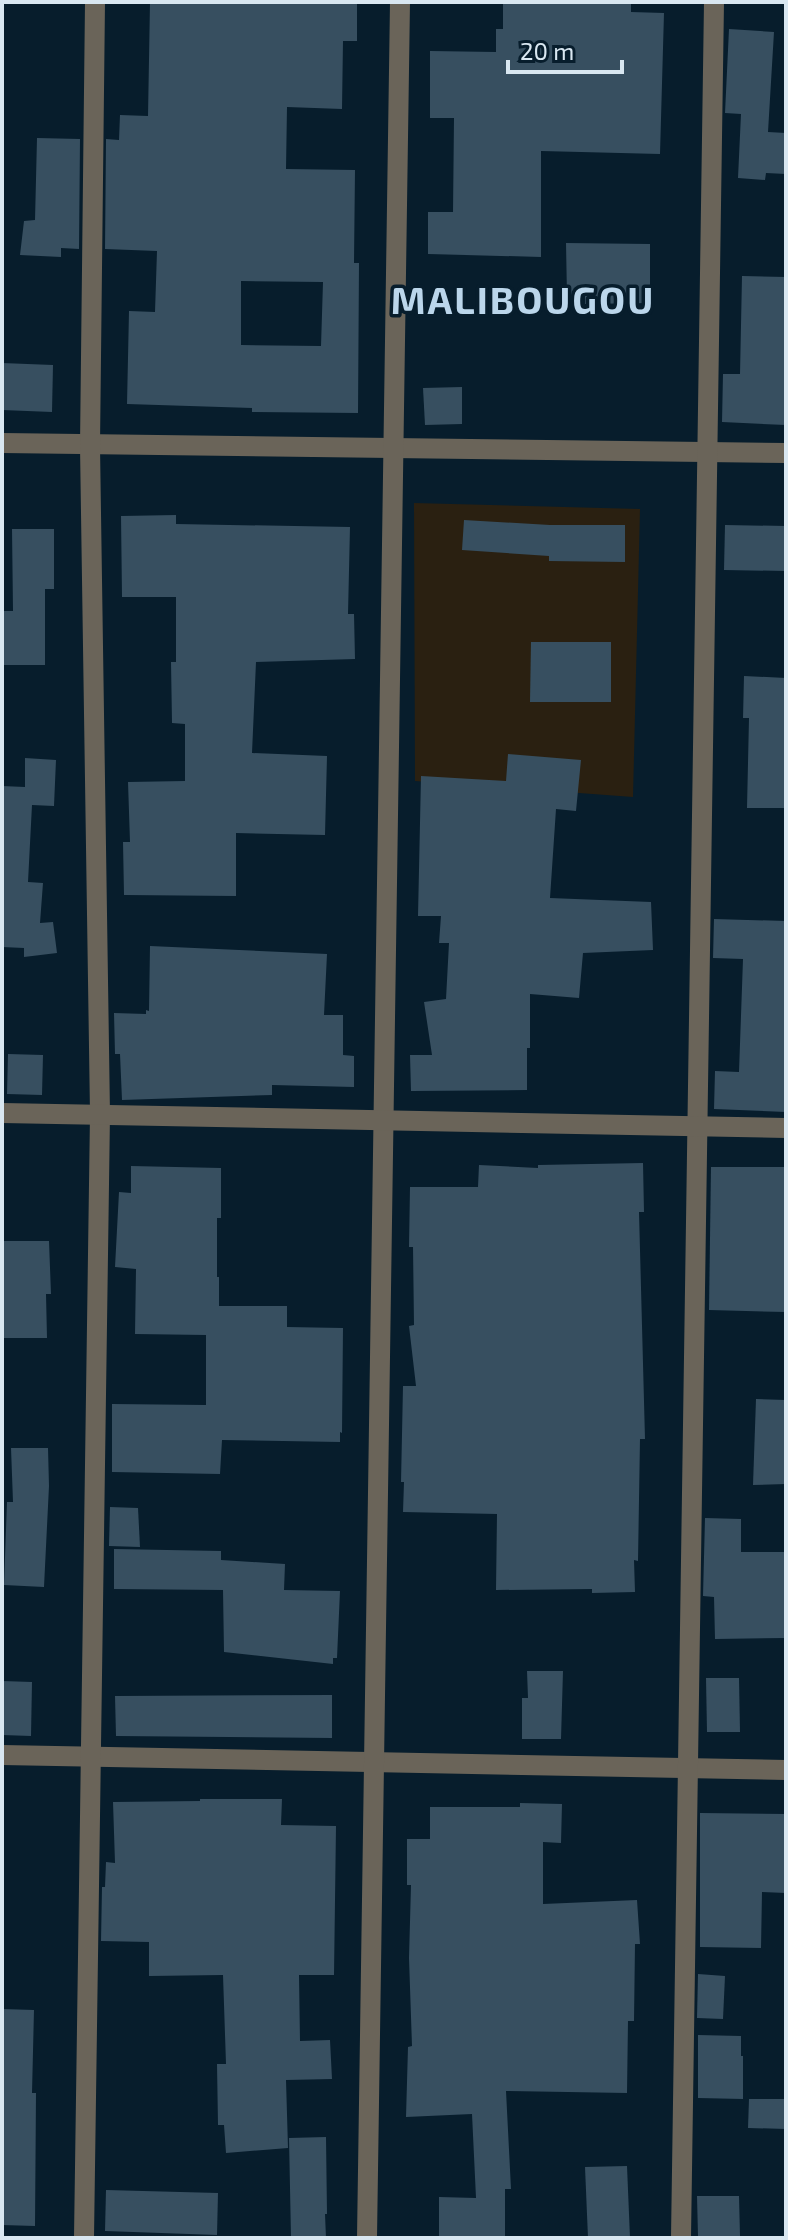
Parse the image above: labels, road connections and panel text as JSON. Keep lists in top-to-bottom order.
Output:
{
  "districts": ["MALIBOUGOU"],
  "scale_bar": "20 m"
}
